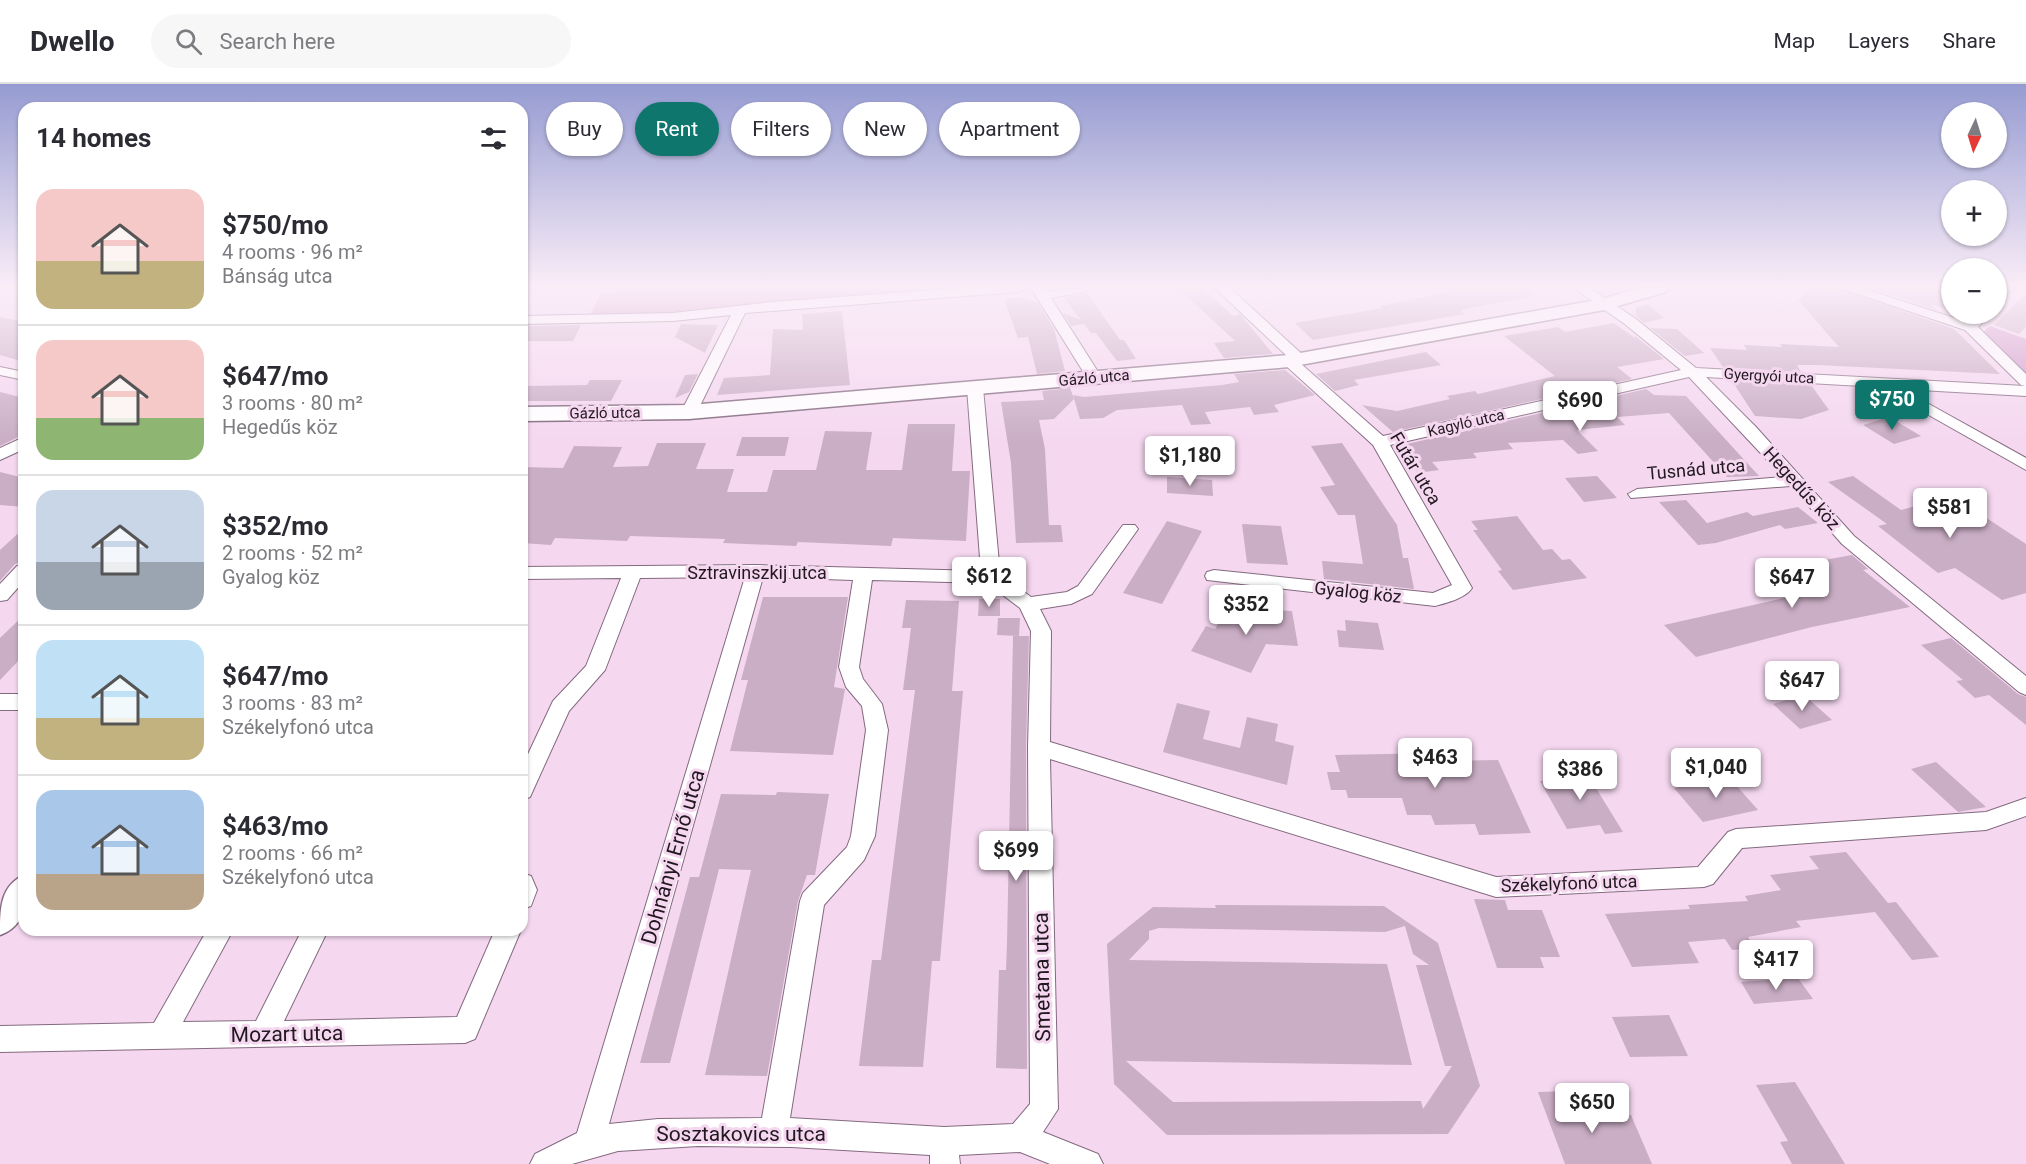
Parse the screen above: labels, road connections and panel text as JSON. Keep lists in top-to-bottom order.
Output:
{
  "streets": {
    "street": [
      "Gyergyói utca",
      "Gázló utca",
      "Kagyló utca",
      "Futár utca",
      "Tusnád utca",
      "Hegedűs köz",
      "Sztravinszkij utca",
      "Gyalog köz",
      "Dohnányi Ernő utca",
      "Székelyfonó utca",
      "Smetana utca",
      "Mozart utca",
      "Sosztakovics utca"
    ]
  },
  "crossings": [
    ["Gyergyói utca", "Kagyló utca"],
    ["Gyergyói utca", "Hegedűs köz"],
    ["Gázló utca", "Futár utca"],
    ["Kagyló utca", "Futár utca"],
    ["Kagyló utca", "Hegedűs köz"],
    ["Futár utca", "Gyalog köz"],
    ["Tusnád utca", "Hegedűs köz"],
    ["Sztravinszkij utca", "Dohnányi Ernő utca"],
    ["Sztravinszkij utca", "Smetana utca"],
    ["Dohnányi Ernő utca", "Sosztakovics utca"],
    ["Székelyfonó utca", "Smetana utca"]
  ],
  "north": "bottom",
  "page": {
    "header": "Dwello",
    "search": "Search here",
    "nav": ["Map", "Layers", "Share"],
    "map_buttons": ["+", "−"],
    "chip": [
      "Buy",
      "Rent",
      "Filters",
      "New",
      "Apartment"
    ],
    "heading": "14 homes",
    "list": [
      {
        "name": "$750/mo",
        "note": "4 rooms · 96 m² · Bánság utca"
      },
      {
        "name": "$647/mo",
        "note": "3 rooms · 80 m² · Hegedűs köz"
      },
      {
        "name": "$352/mo",
        "note": "2 rooms · 52 m² · Gyalog köz"
      },
      {
        "name": "$647/mo",
        "note": "3 rooms · 83 m² · Székelyfonó utca"
      },
      {
        "name": "$463/mo",
        "note": "2 rooms · 66 m² · Székelyfonó utca"
      }
    ],
    "price": [
      "$750",
      "$690",
      "$1,180",
      "$581",
      "$612",
      "$647",
      "$352",
      "$647",
      "$463",
      "$1,040",
      "$386",
      "$699",
      "$417",
      "$650"
    ]
  }
}
